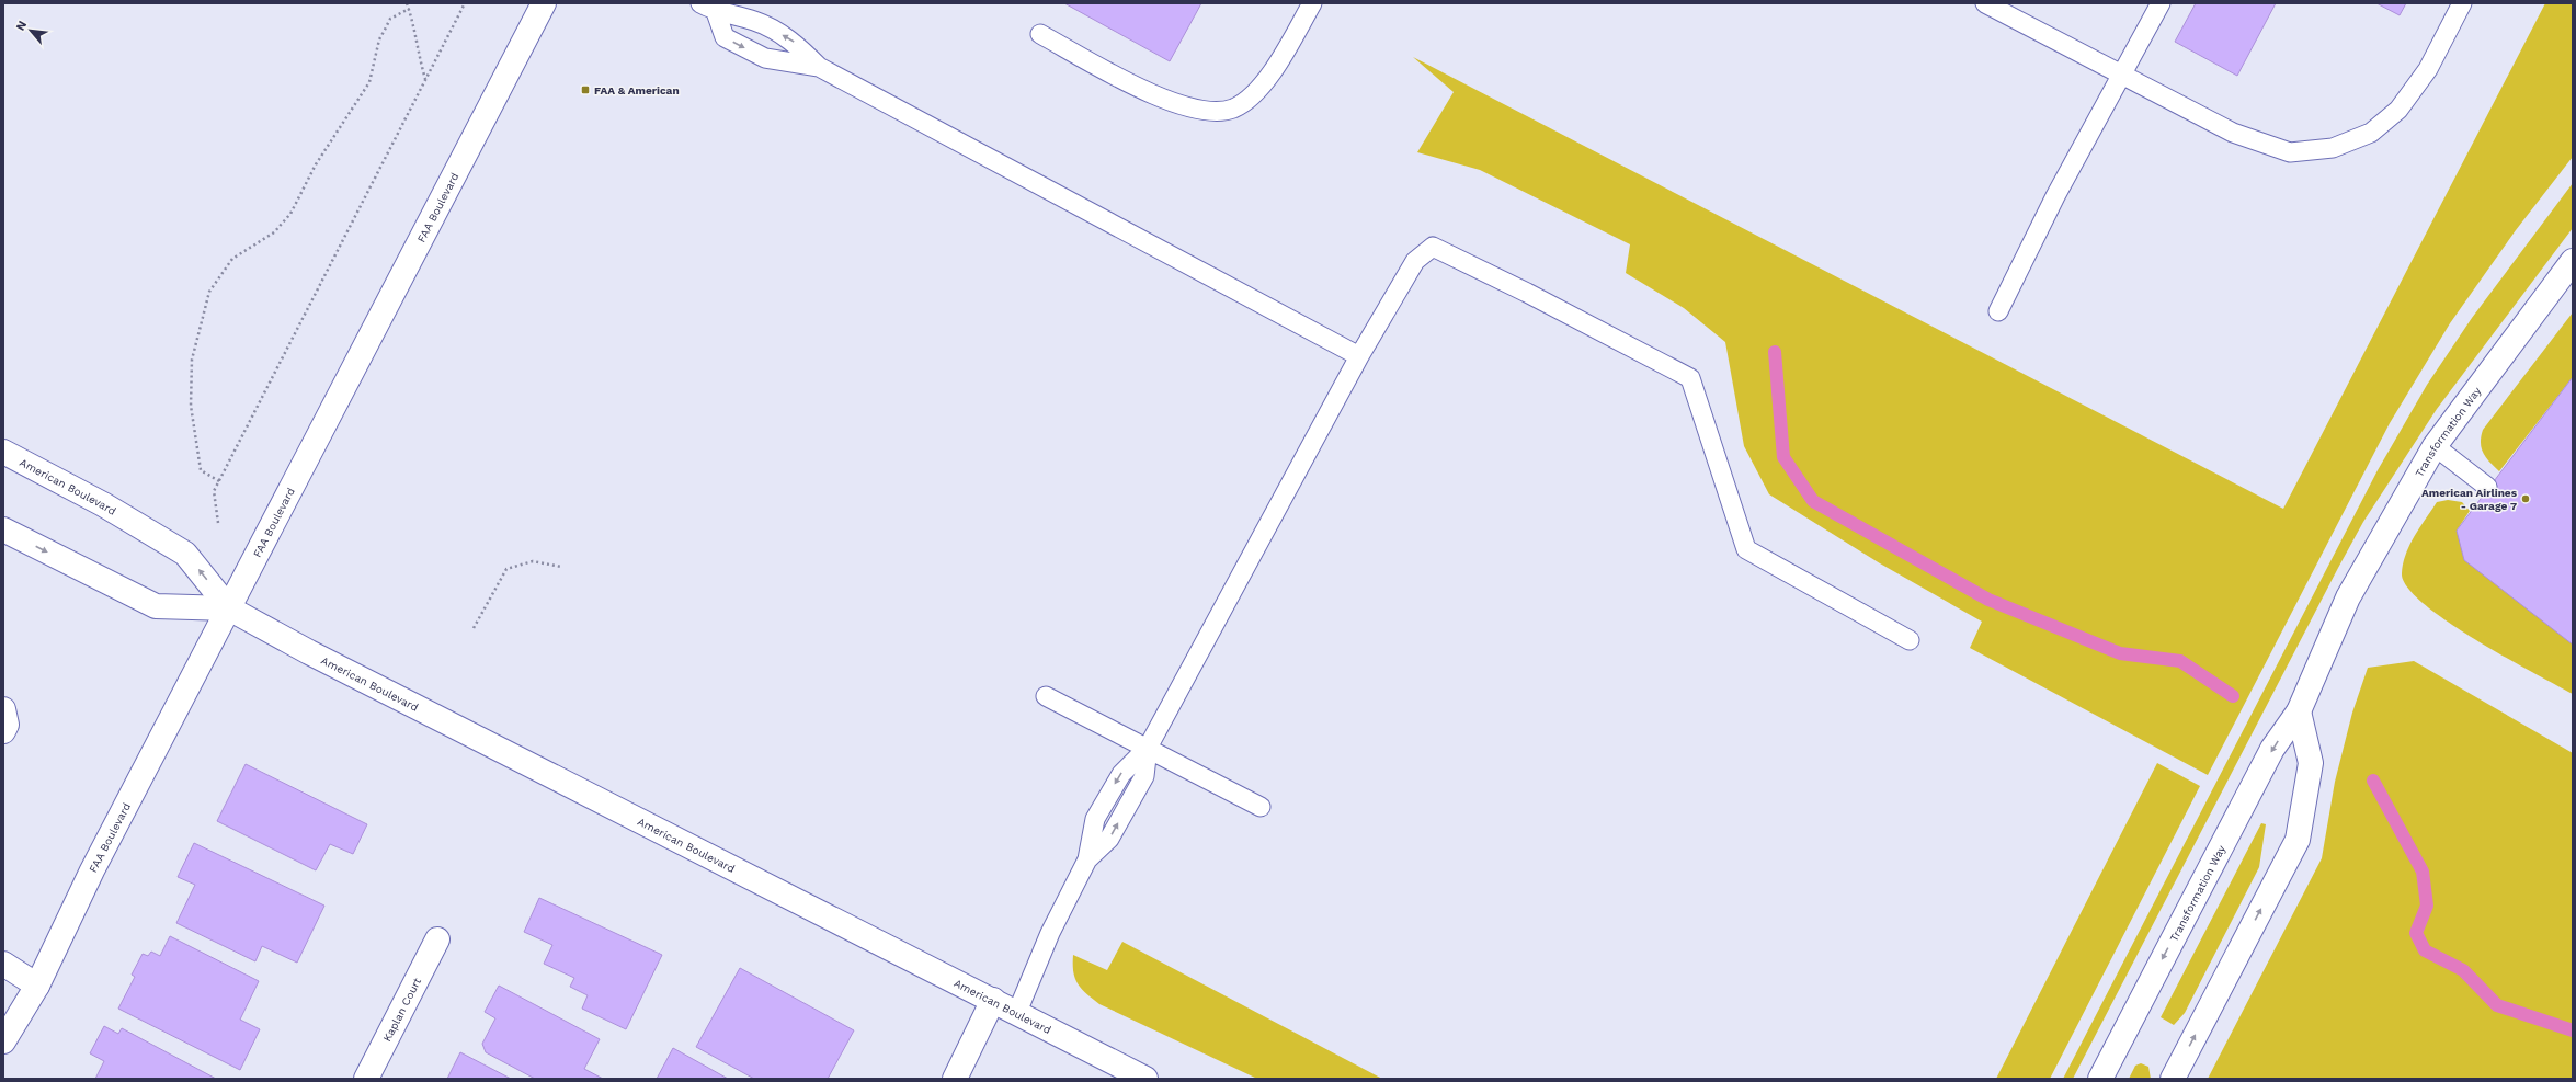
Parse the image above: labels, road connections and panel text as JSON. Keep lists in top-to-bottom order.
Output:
{
  "streets": {
    "street": [
      "FAA Boulevard",
      "Transformation Way",
      "American Boulevard",
      "Kaplan Court"
    ]
  },
  "crossings": [
    ["FAA Boulevard", "American Boulevard"]
  ],
  "places": {
    "transit": ["FAA & American"],
    "other": ["American Airlines - Garage 7"]
  },
  "north": "top left"
}
